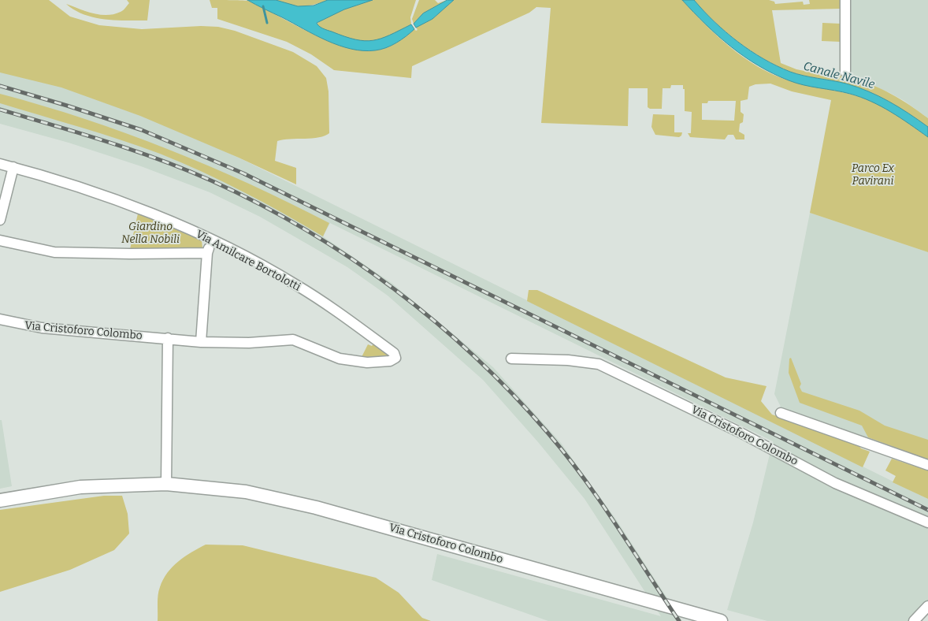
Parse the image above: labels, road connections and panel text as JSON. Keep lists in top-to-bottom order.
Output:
{
  "streets": {
    "main road": ["Via Cristoforo Colombo"],
    "street": ["Via Amilcare Bortolotti"]
  },
  "crossings": [
    ["Via Amilcare Bortolotti", "Via Cristoforo Colombo"]
  ],
  "water": ["Canale Navile"],
  "parks": ["Parco Ex Pavirani", "Giardino Nella Nobili"]
}
